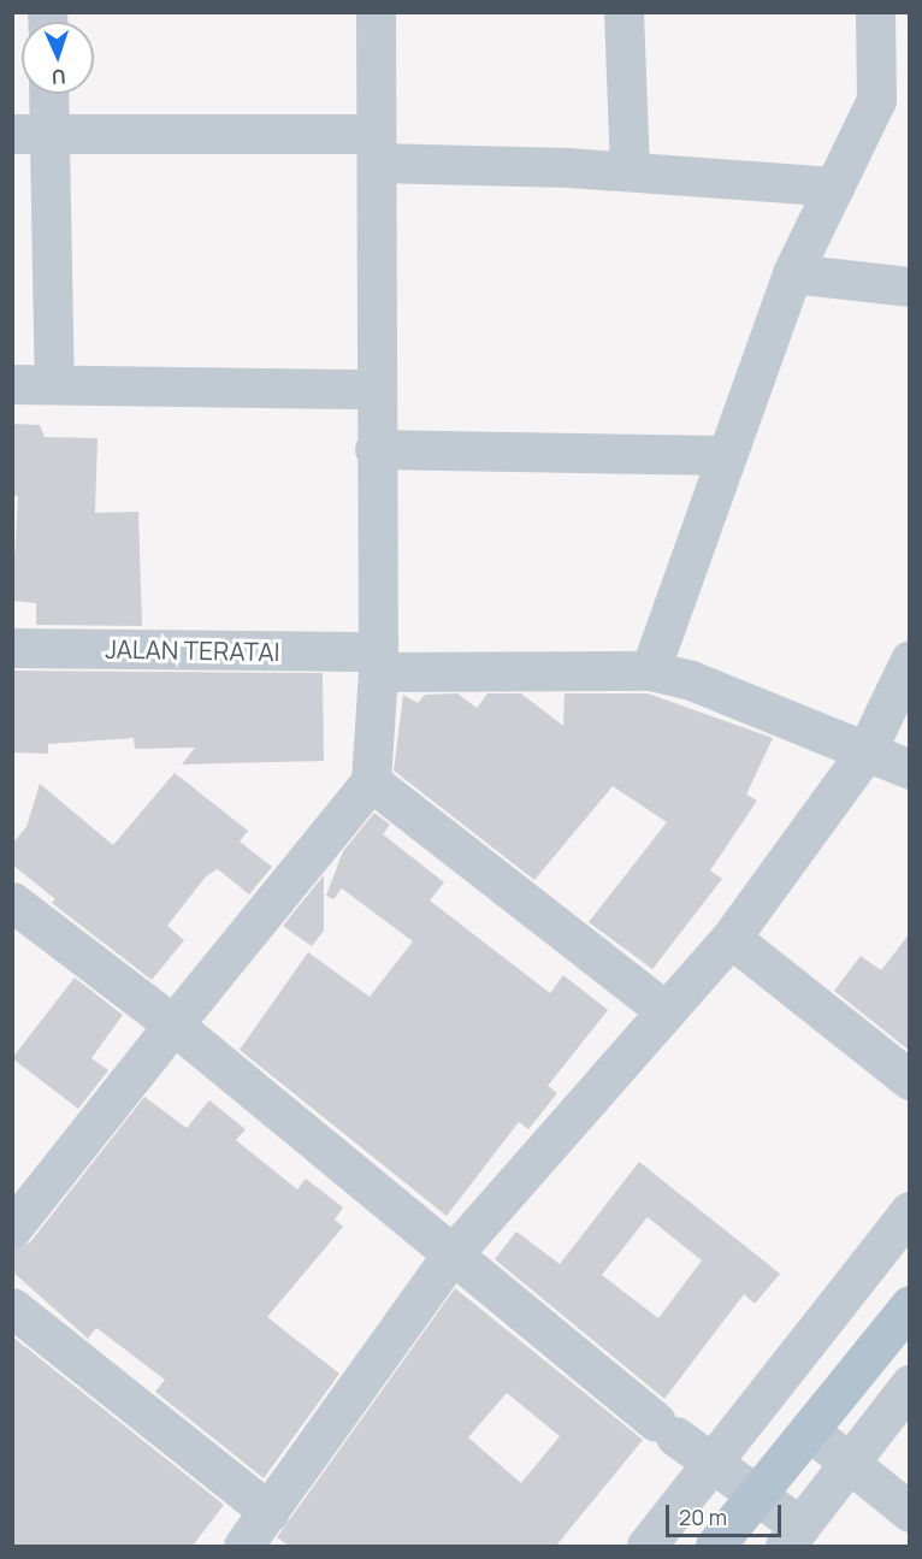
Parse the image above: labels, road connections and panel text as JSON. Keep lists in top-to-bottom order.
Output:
{
  "streets": {
    "street": ["JALAN TERATAI"]
  },
  "scale_bar": "20 m",
  "north": "bottom"
}
